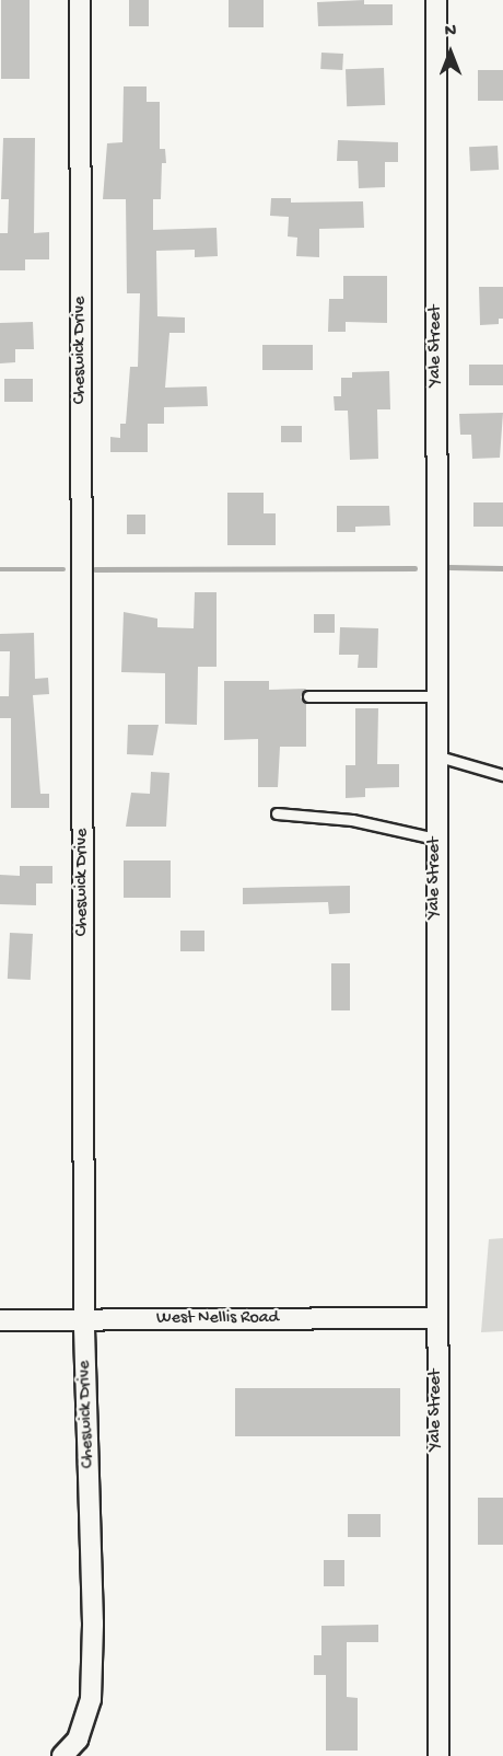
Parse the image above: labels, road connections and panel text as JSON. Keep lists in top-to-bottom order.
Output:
{
  "streets": {
    "street": ["Yale Street", "Cheswick Drive", "West Nellis Road"]
  },
  "crossings": [
    ["Yale Street", "West Nellis Road"],
    ["Cheswick Drive", "West Nellis Road"]
  ],
  "north": "top"
}
